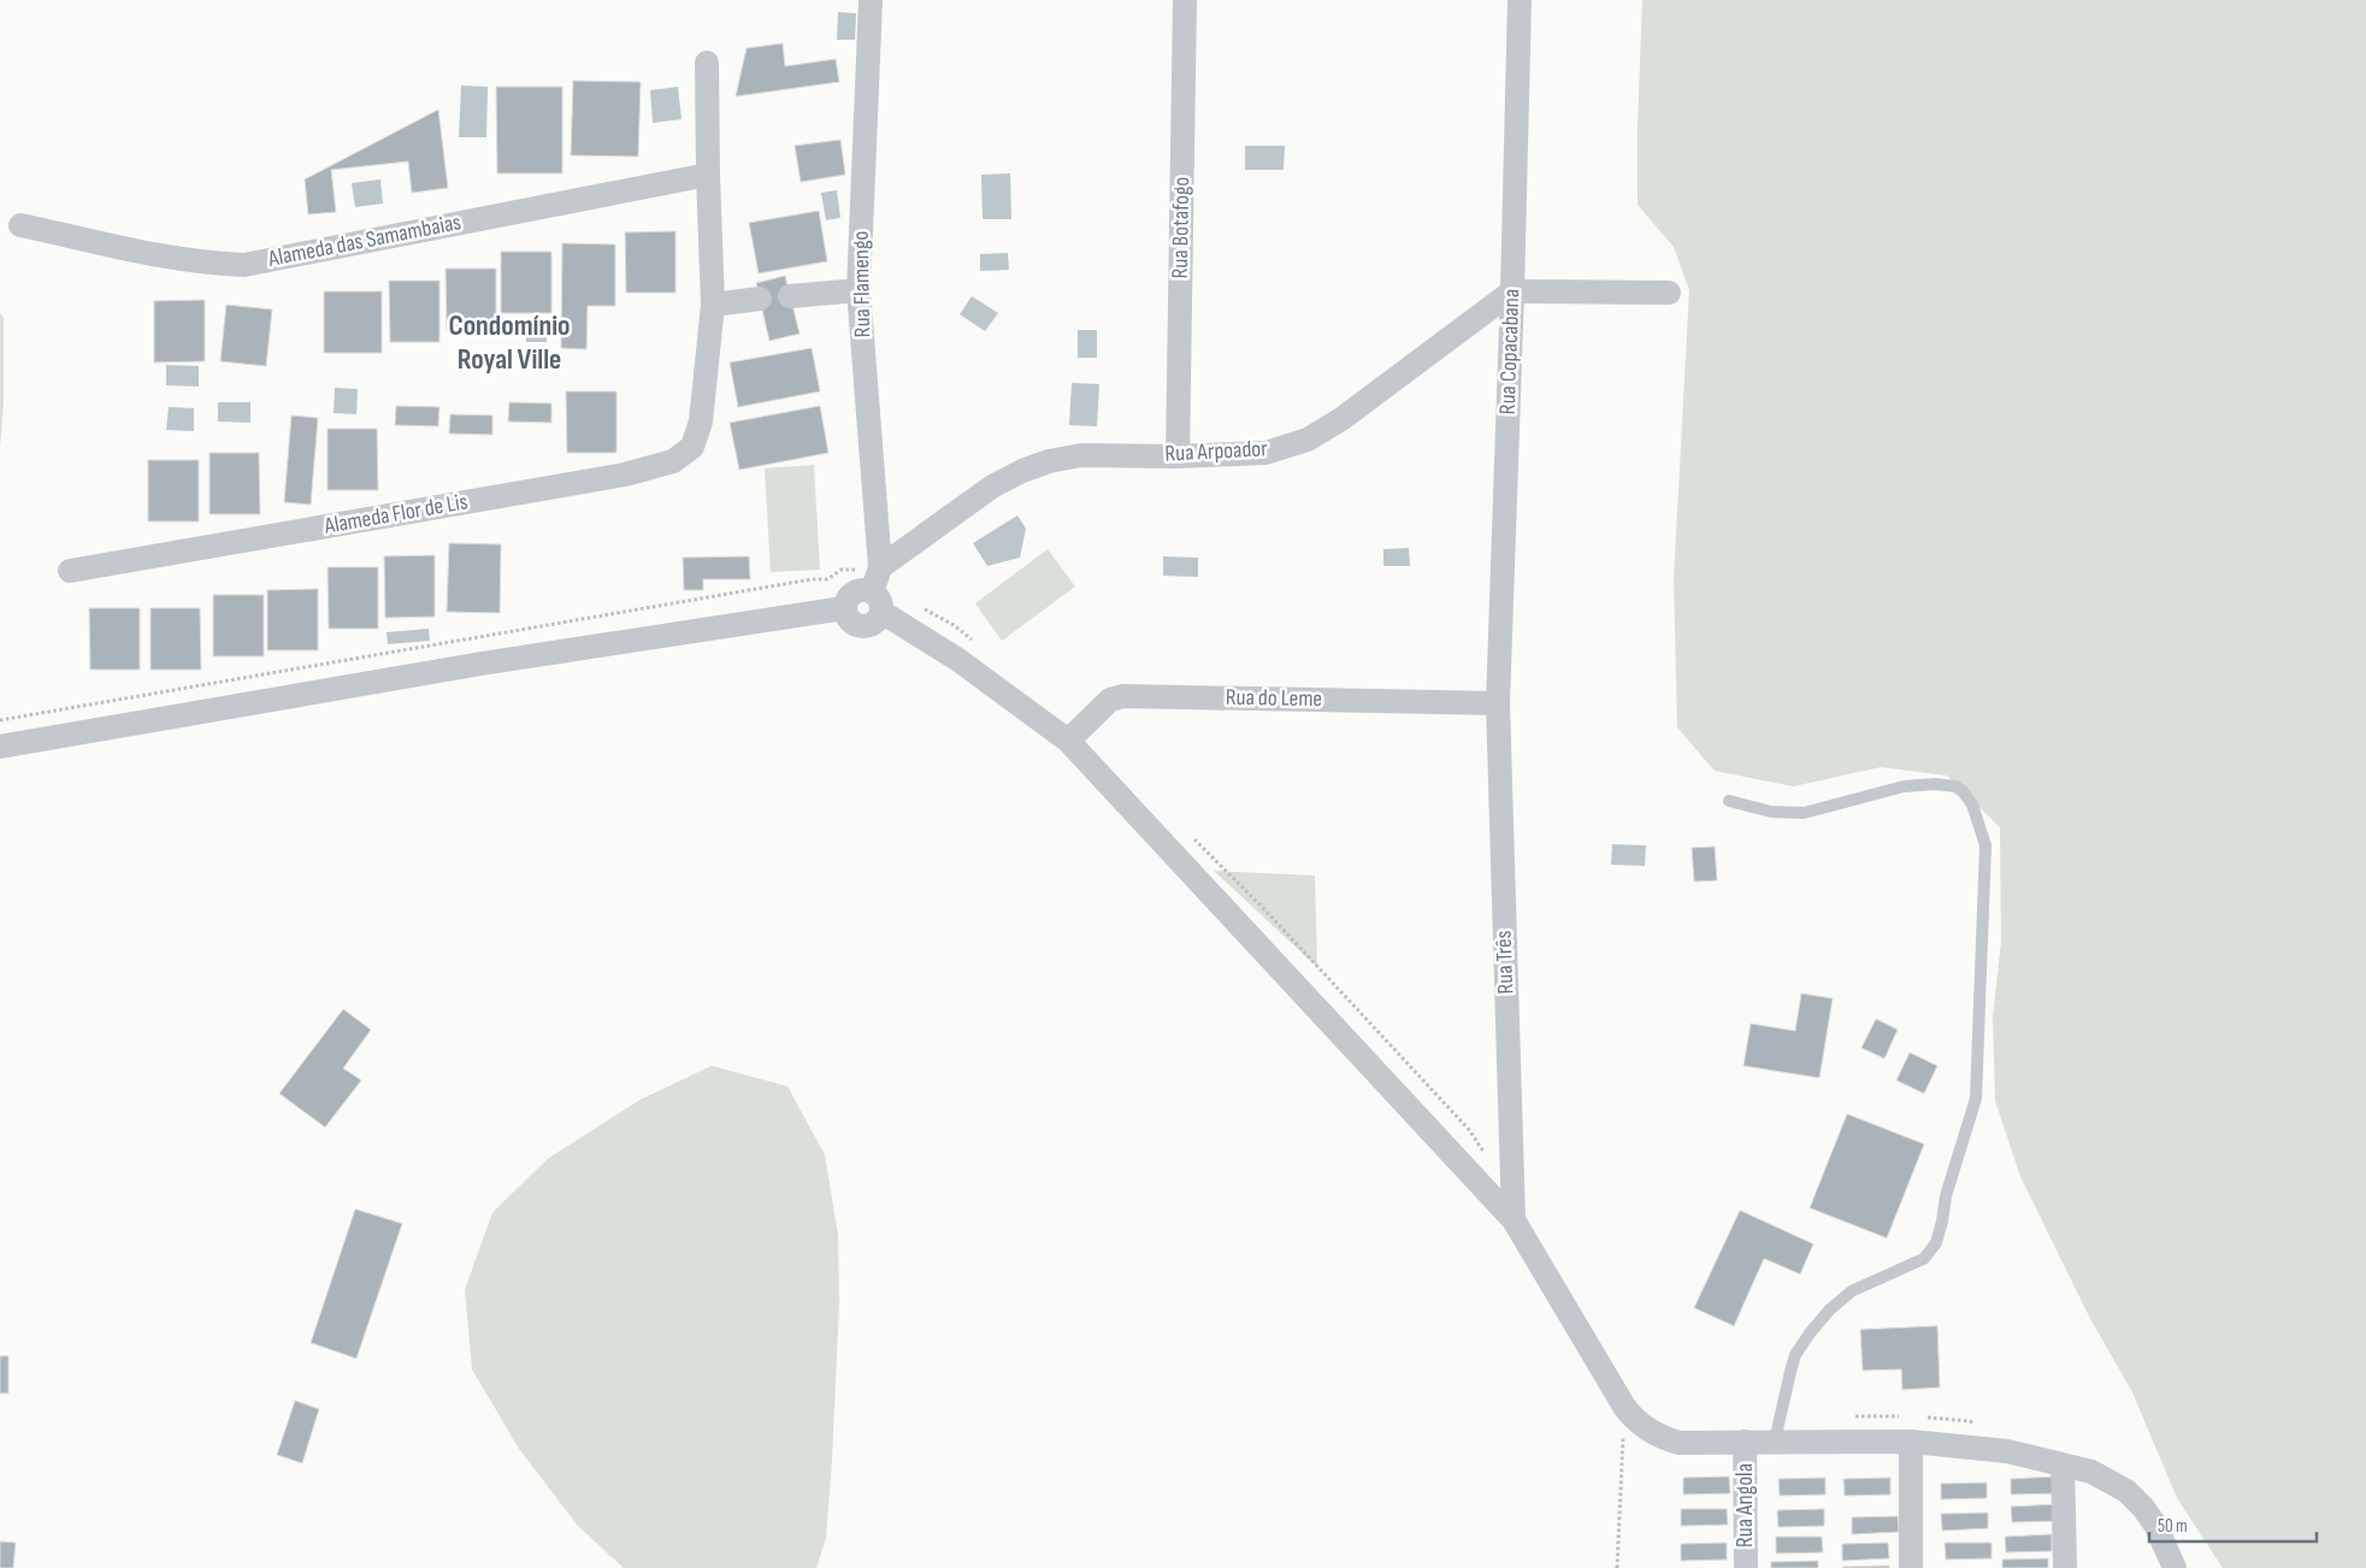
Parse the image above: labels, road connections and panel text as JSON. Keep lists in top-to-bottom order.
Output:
{
  "streets": {
    "street": [
      "Rua Botafogo",
      "Alameda das Samambaias",
      "Rua Flamengo",
      "Rua Copacabana",
      "Rua Arpoador",
      "Alameda Flor de Lis",
      "Rua do Leme",
      "Rua Três",
      "Rua Angola"
    ]
  },
  "crossings": [
    ["Rua Botafogo", "Rua Arpoador"],
    ["Alameda das Samambaias", "Alameda Flor de Lis"],
    ["Rua Flamengo", "Rua Arpoador"],
    ["Rua Copacabana", "Rua Arpoador"],
    ["Rua Copacabana", "Rua do Leme"],
    ["Rua Copacabana", "Rua Três"],
    ["Rua do Leme", "Rua Três"]
  ],
  "districts": ["Condomínio Royal Ville"],
  "scale_bar": "50 m"
}
